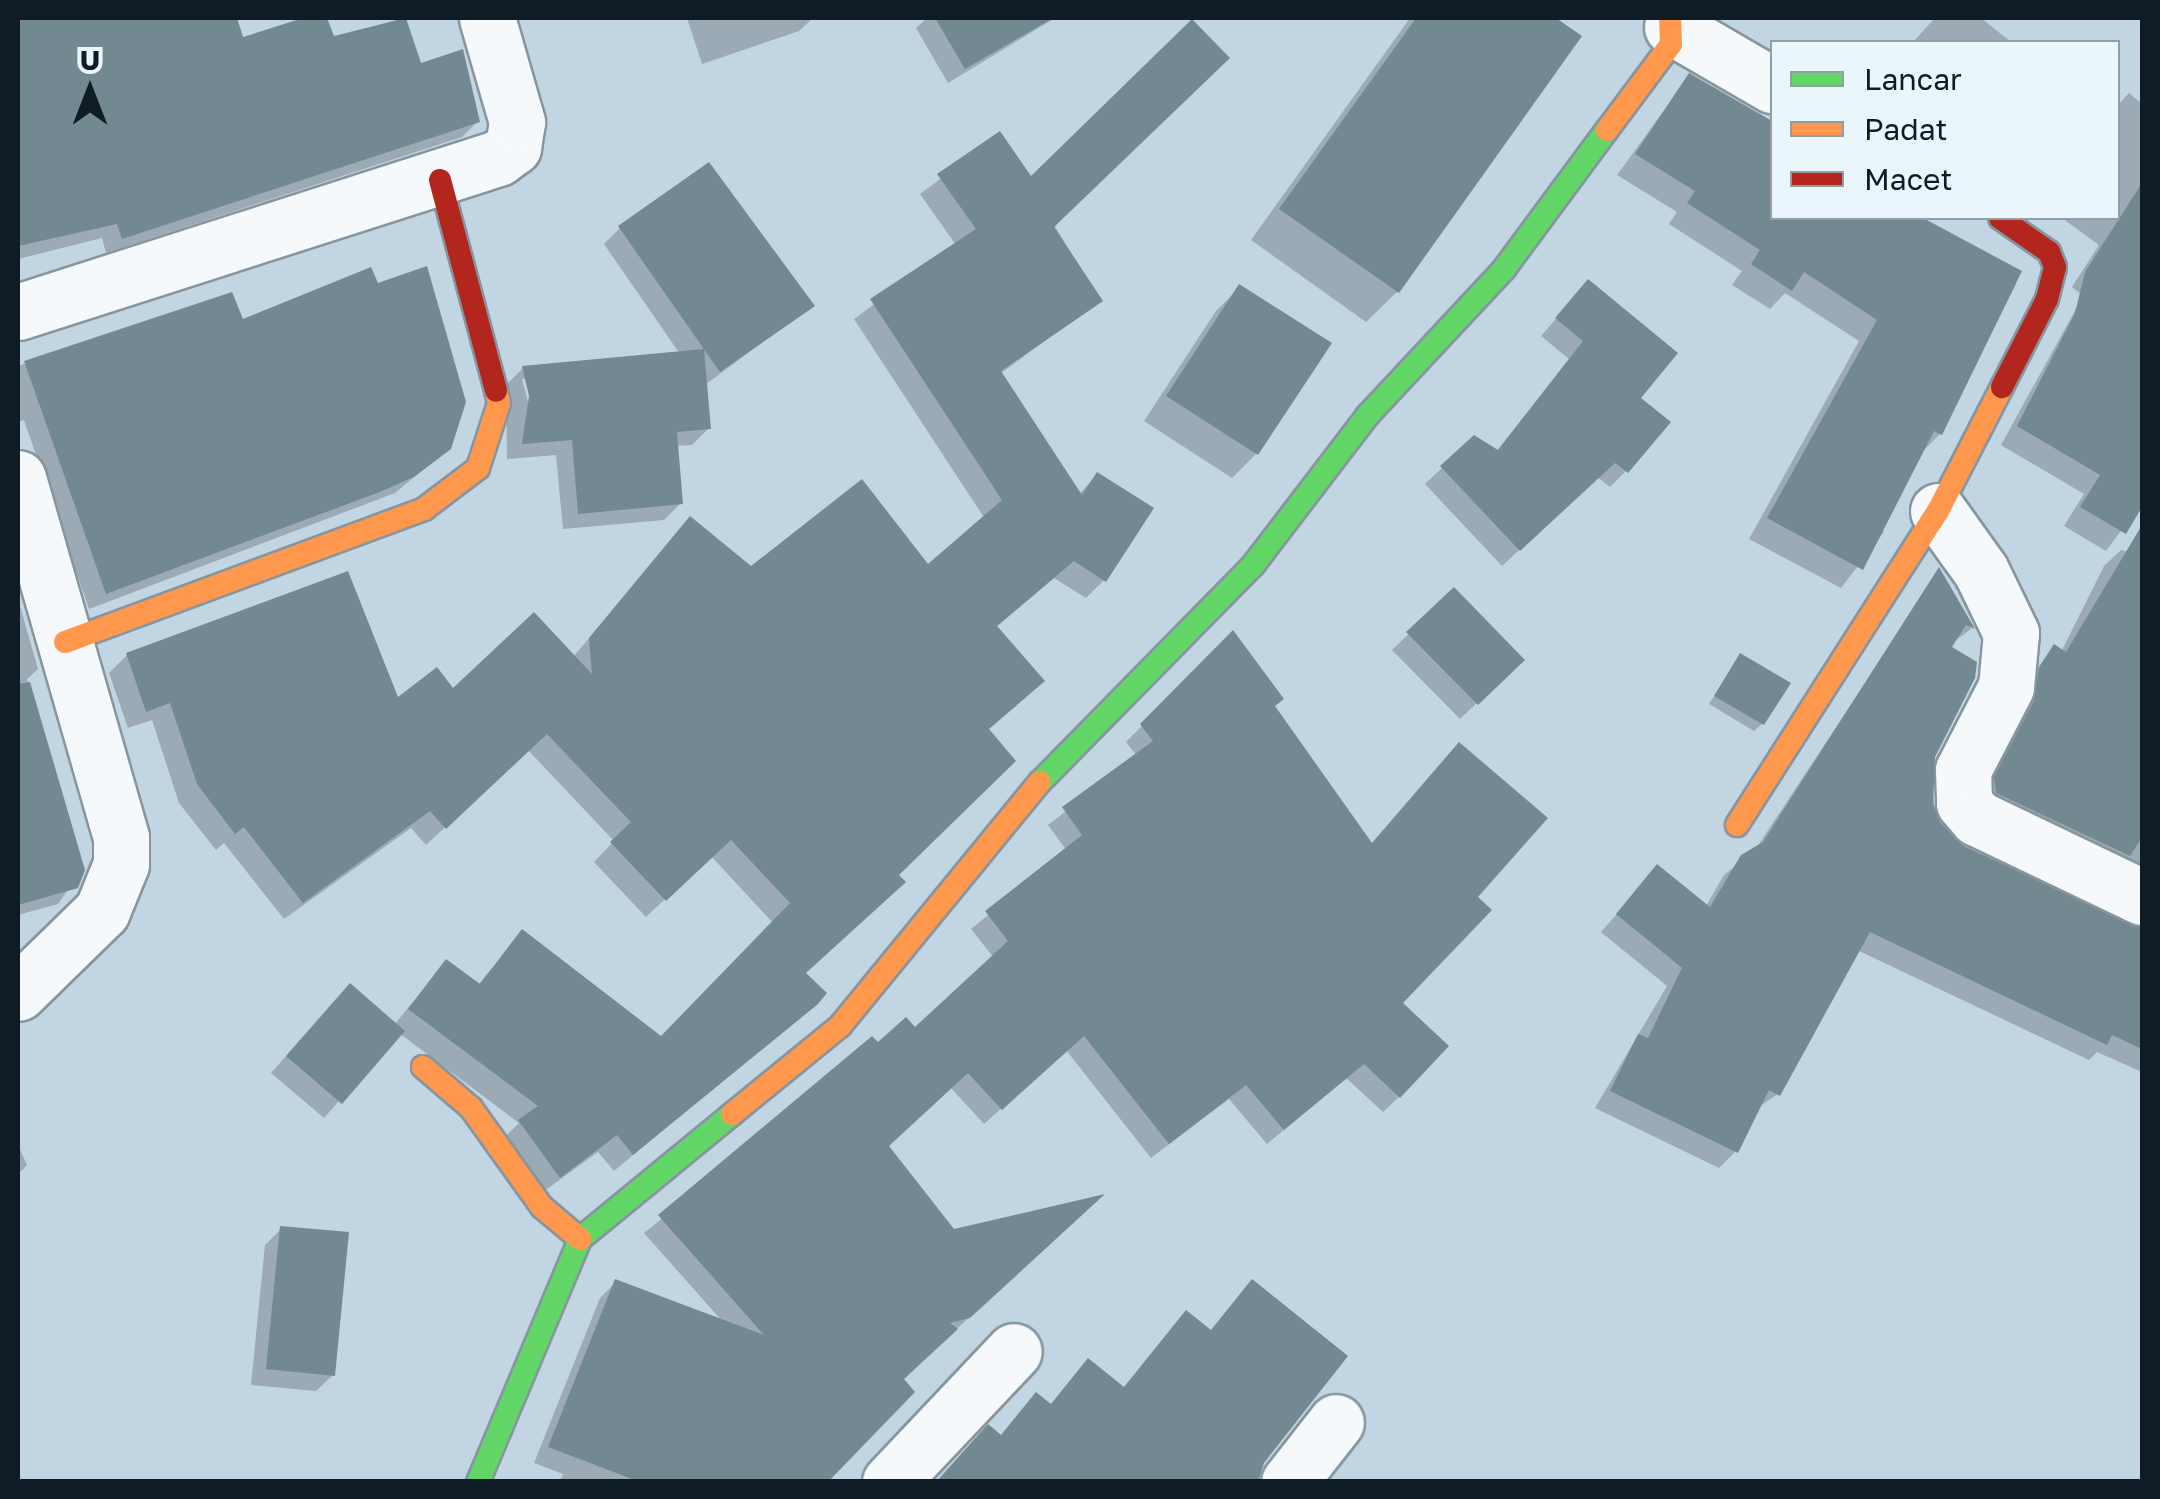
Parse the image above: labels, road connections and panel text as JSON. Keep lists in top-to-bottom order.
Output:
{
  "legend": ["Lancar", "Padat", "Macet"],
  "north": "top"
}
